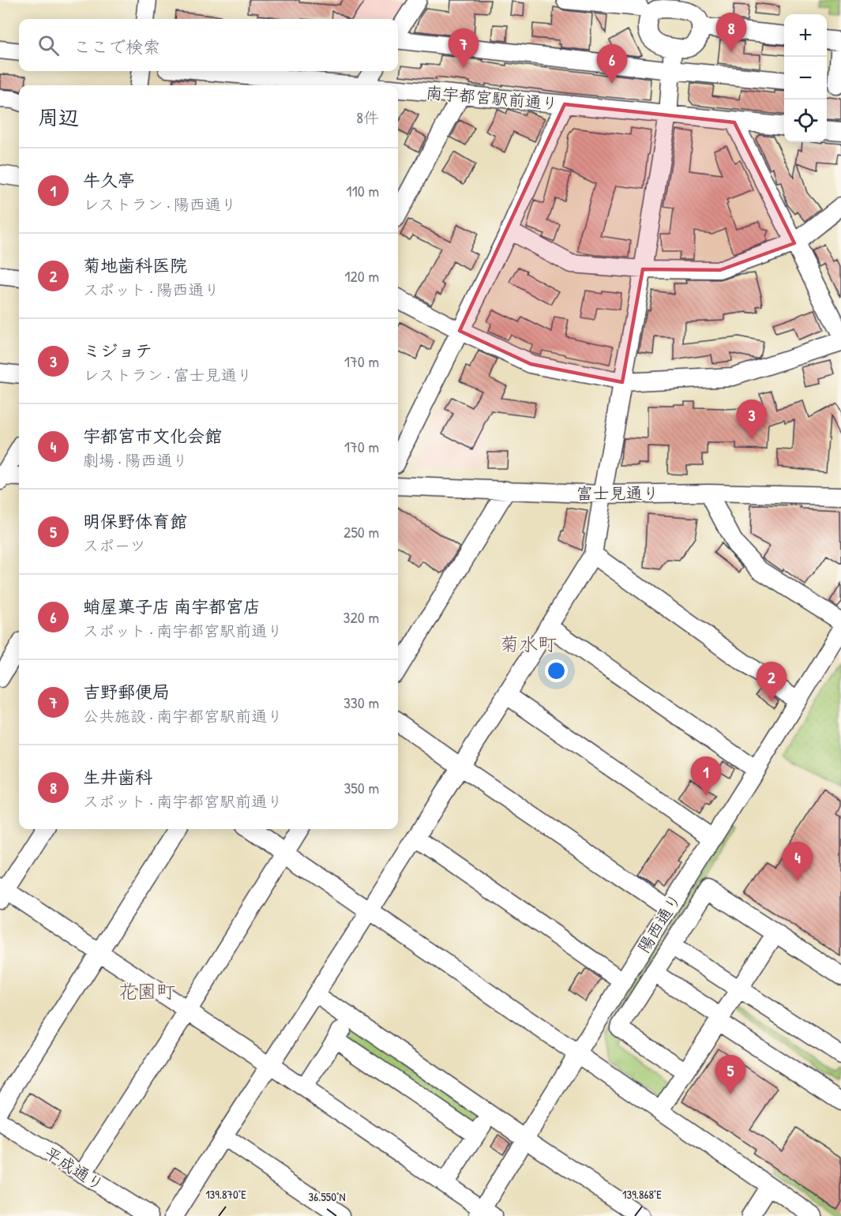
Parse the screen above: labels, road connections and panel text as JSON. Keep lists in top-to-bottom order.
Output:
{
  "streets": {
    "street": [
      "南宇都宮駅前通り",
      "富士見通り",
      "陽西通り",
      "平成通り"
    ]
  },
  "districts": ["菊水町", "花園町"],
  "page": {
    "pins": [
      "8",
      "7",
      "6",
      "3",
      "2",
      "1",
      "4",
      "5"
    ],
    "map_buttons": ["+", "−"],
    "search": "ここで検索",
    "heading": ["周辺", "8件"],
    "list": [
      {
        "mark": "1",
        "name": "牛久亭",
        "note": "レストラン · 陽西通り",
        "value": "110 m"
      },
      {
        "mark": "2",
        "name": "菊地歯科医院",
        "note": "スポット · 陽西通り",
        "value": "120 m"
      },
      {
        "mark": "3",
        "name": "ミジョテ",
        "note": "レストラン · 富士見通り",
        "value": "170 m"
      },
      {
        "mark": "4",
        "name": "宇都宮市文化会館",
        "note": "劇場 · 陽西通り",
        "value": "170 m"
      },
      {
        "mark": "5",
        "name": "明保野体育館",
        "note": "スポーツ",
        "value": "250 m"
      },
      {
        "mark": "6",
        "name": "蛸屋菓子店 南宇都宮店",
        "note": "スポット · 南宇都宮駅前通り",
        "value": "320 m"
      },
      {
        "mark": "7",
        "name": "吉野郵便局",
        "note": "公共施設 · 南宇都宮駅前通り",
        "value": "330 m"
      },
      {
        "mark": "8",
        "name": "生井歯科",
        "note": "スポット · 南宇都宮駅前通り",
        "value": "350 m"
      }
    ]
  },
  "coordinates": ["139.870°E", "139.868°E", "36.550°N"]
}
